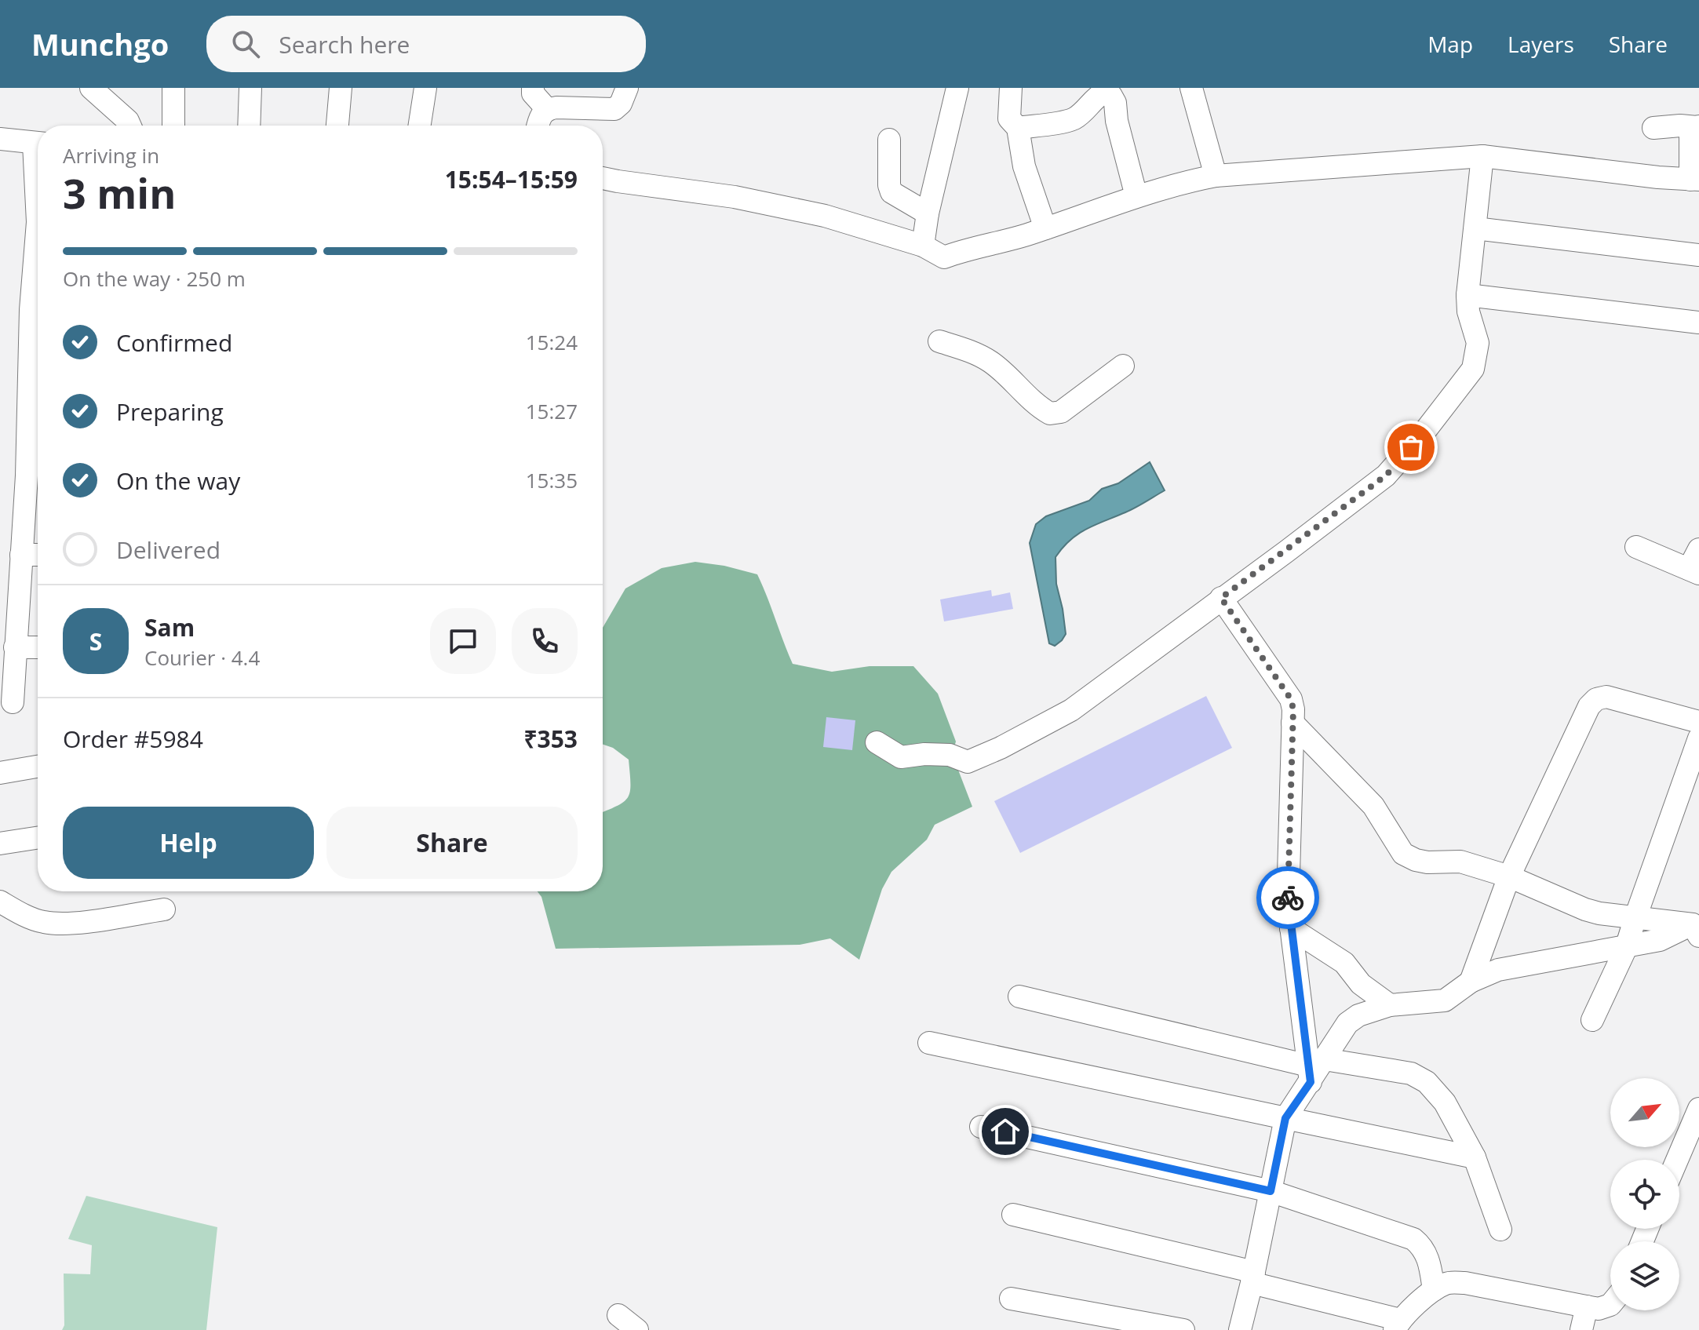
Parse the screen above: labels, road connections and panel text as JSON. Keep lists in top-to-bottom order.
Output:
{
  "north": "top right",
  "page": {
    "header": "Munchgo",
    "search": "Search here",
    "nav": ["Map", "Layers", "Share"],
    "heading": ["3 min", "Arriving in", "15:54–15:59"],
    "panel": [
      "Sam",
      "Courier · 4.4",
      "Order #5984",
      "₹353"
    ],
    "bar": "On the way · 250 m",
    "list": [
      ["Confirmed", "15:24"],
      ["Preparing", "15:27"],
      ["On the way", "15:35"],
      "Delivered"
    ],
    "round": "S",
    "buttons": ["Help", "Share"]
  }
}
